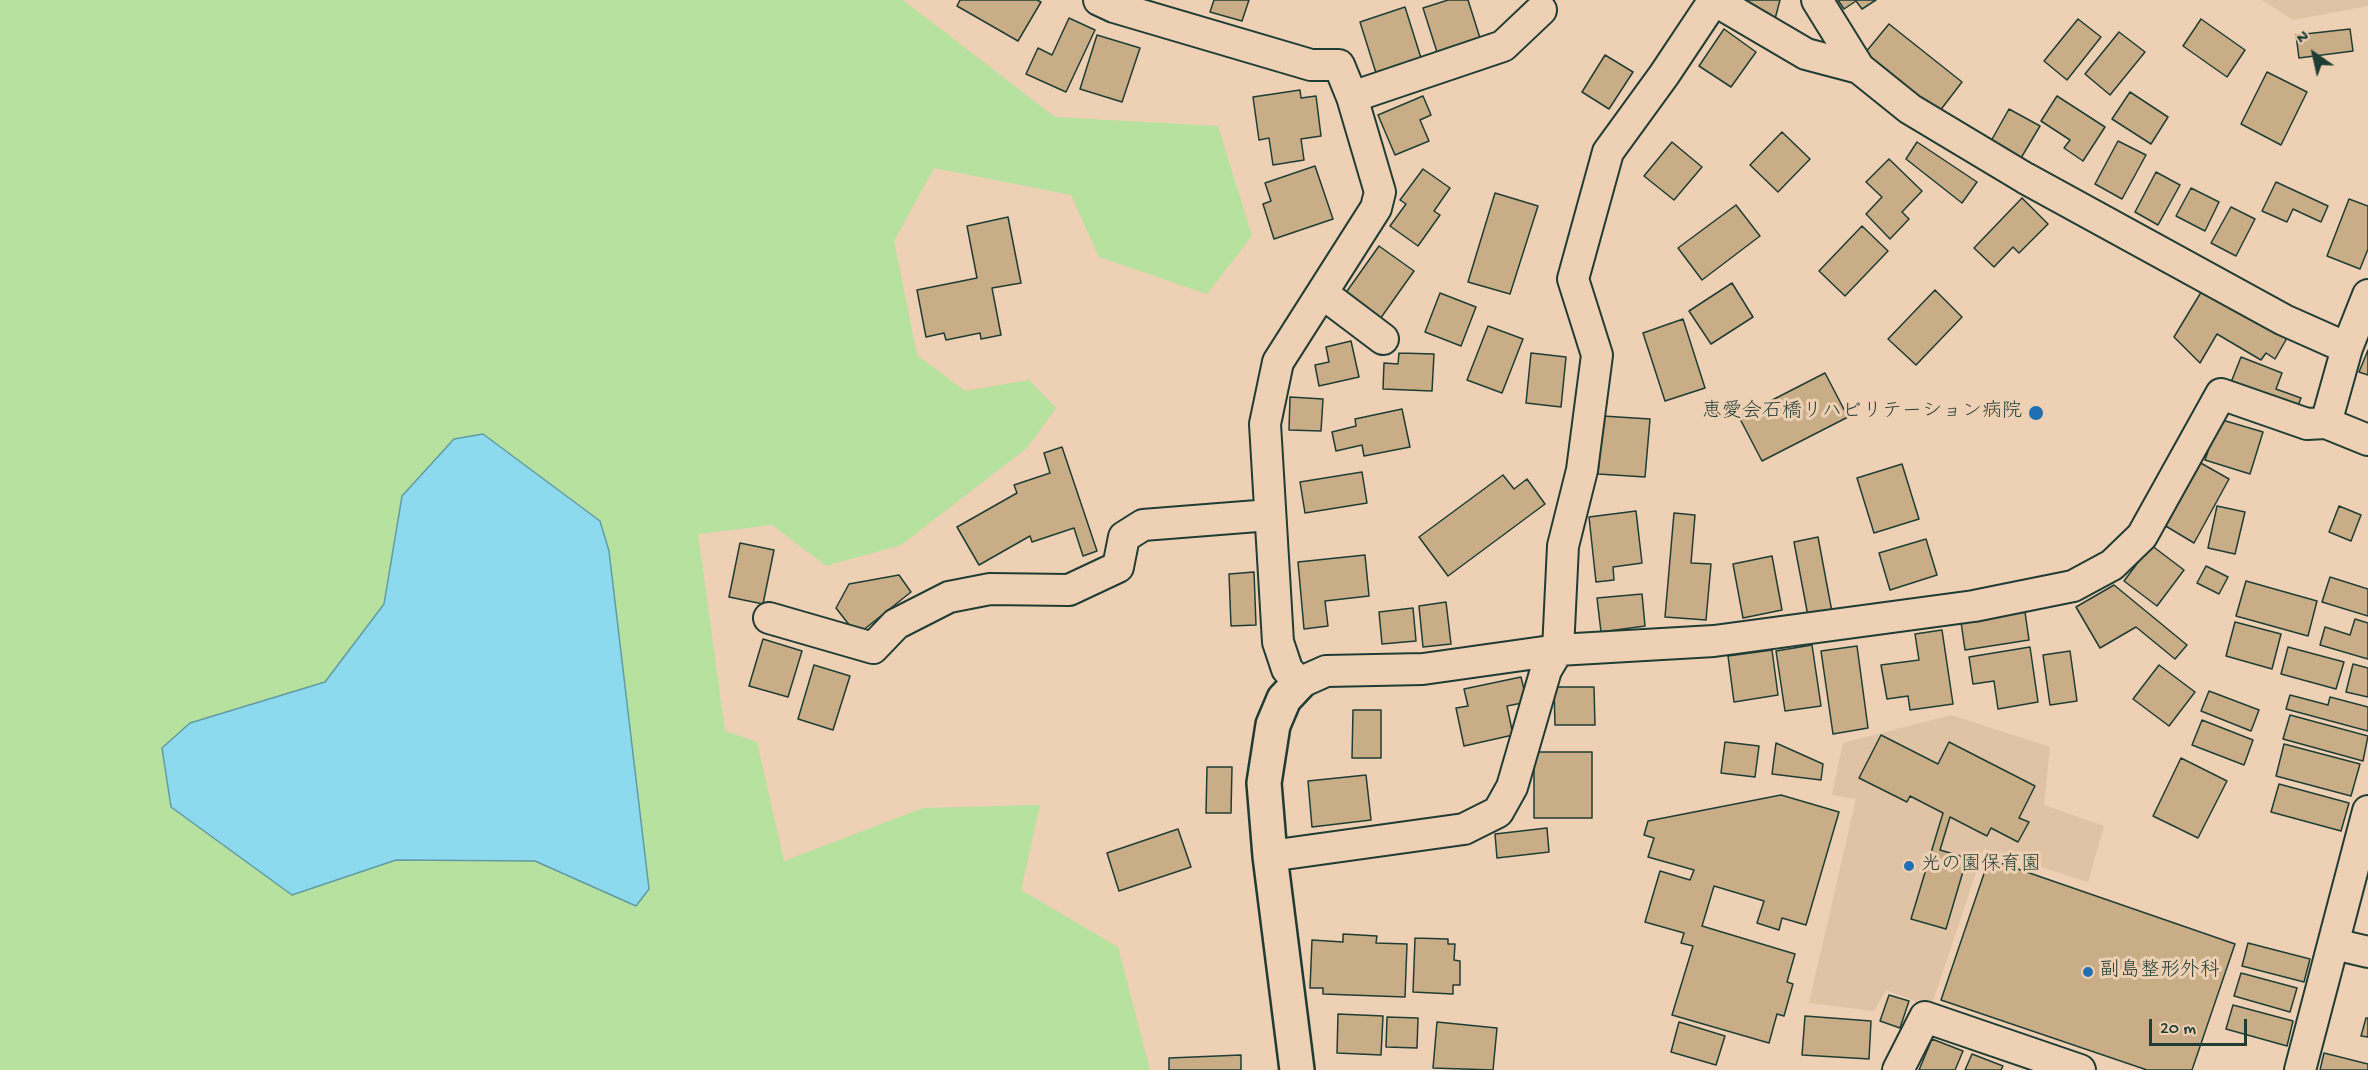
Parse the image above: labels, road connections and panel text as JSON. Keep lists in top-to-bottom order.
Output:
{
  "places": ["恵愛会石橋リハビリテーション病院", "光の園保育園", "副島整形外科"],
  "scale_bar": "20 m",
  "north": "top left"
}
